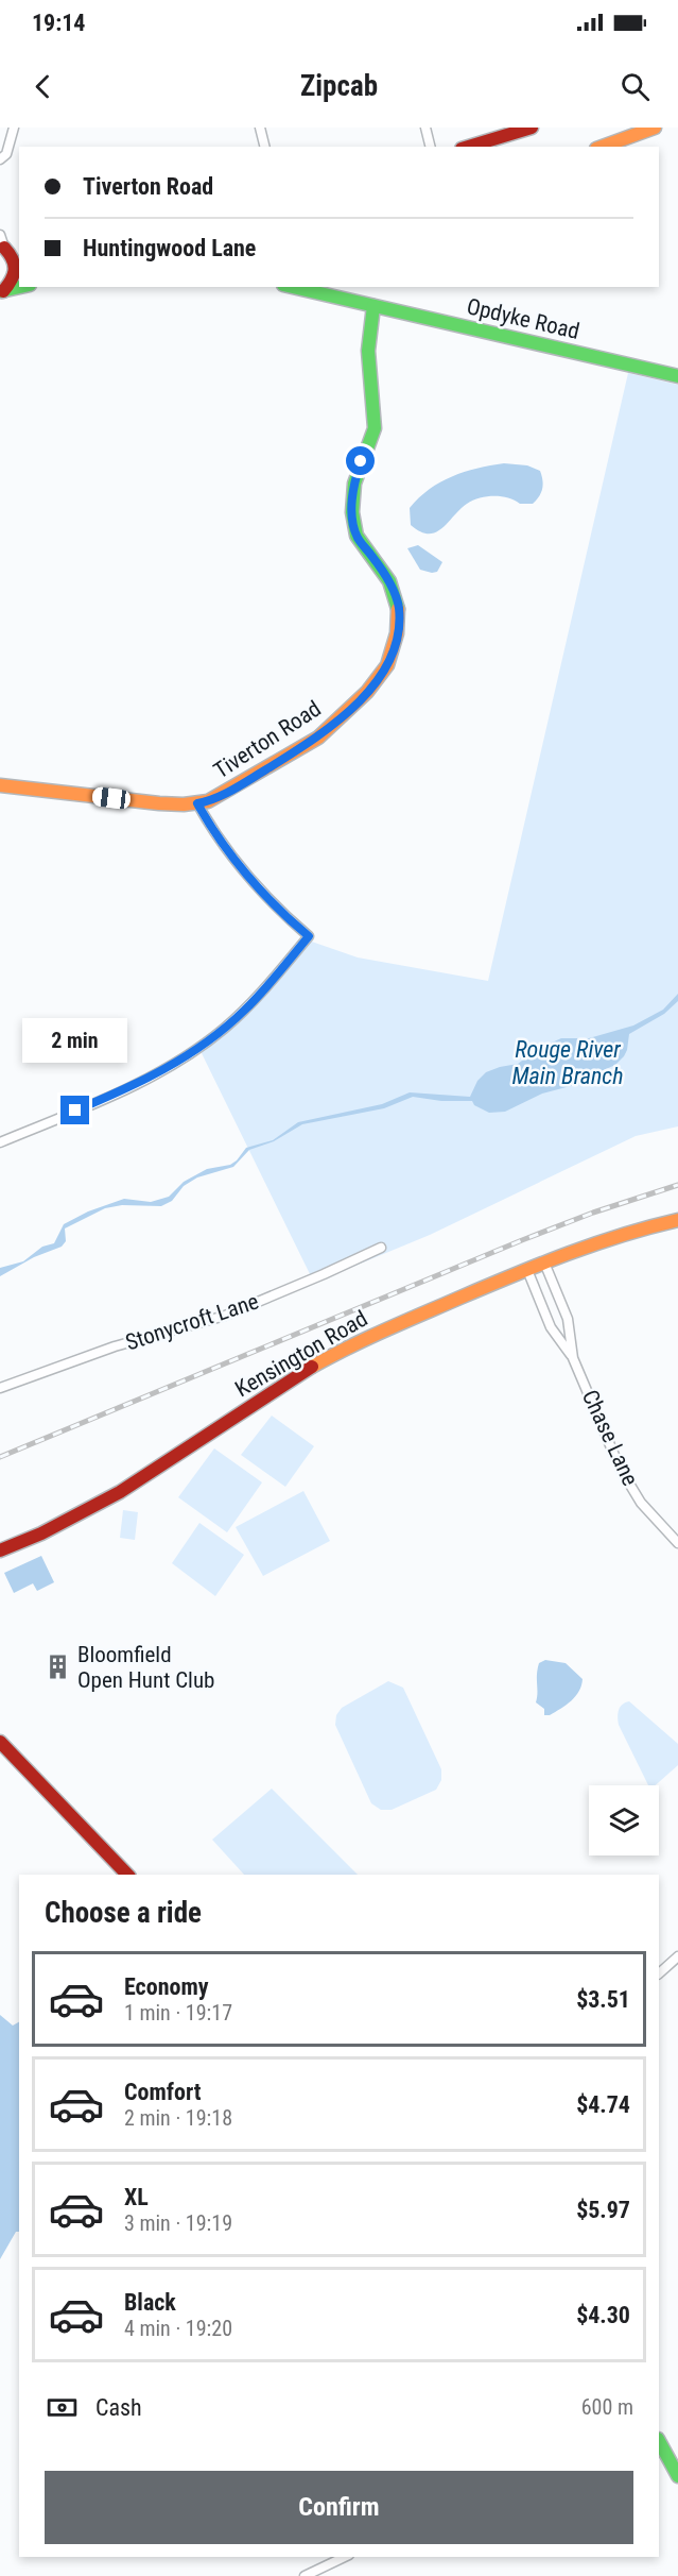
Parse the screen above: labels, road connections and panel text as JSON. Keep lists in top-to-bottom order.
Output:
{
  "streets": {
    "street": [
      "Opdyke Road",
      "Tiverton Road",
      "Stonycroft Lane",
      "Kensington Road",
      "Chase Lane"
    ]
  },
  "crossings": [
    ["Opdyke Road", "Tiverton Road"],
    ["Kensington Road", "Chase Lane"]
  ],
  "water": ["Rouge River Main Branch"],
  "places": {
    "building": ["Bloomfield Open Hunt Club"]
  },
  "page": {
    "status": "19:14",
    "header": "Zipcab",
    "banner": ["Tiverton Road", "Huntingwood Lane"],
    "bubble": "2 min",
    "heading": "Choose a ride",
    "list": [
      {
        "name": "Economy",
        "note": "1 min · 19:17",
        "value": "$3.51"
      },
      {
        "name": "Comfort",
        "note": "2 min · 19:18",
        "value": "$4.74"
      },
      {
        "name": "XL",
        "note": "3 min · 19:19",
        "value": "$5.97"
      },
      {
        "name": "Black",
        "note": "4 min · 19:20",
        "value": "$4.30"
      }
    ],
    "pay": ["Cash", "600 m"],
    "buttons": "Confirm"
  }
}
